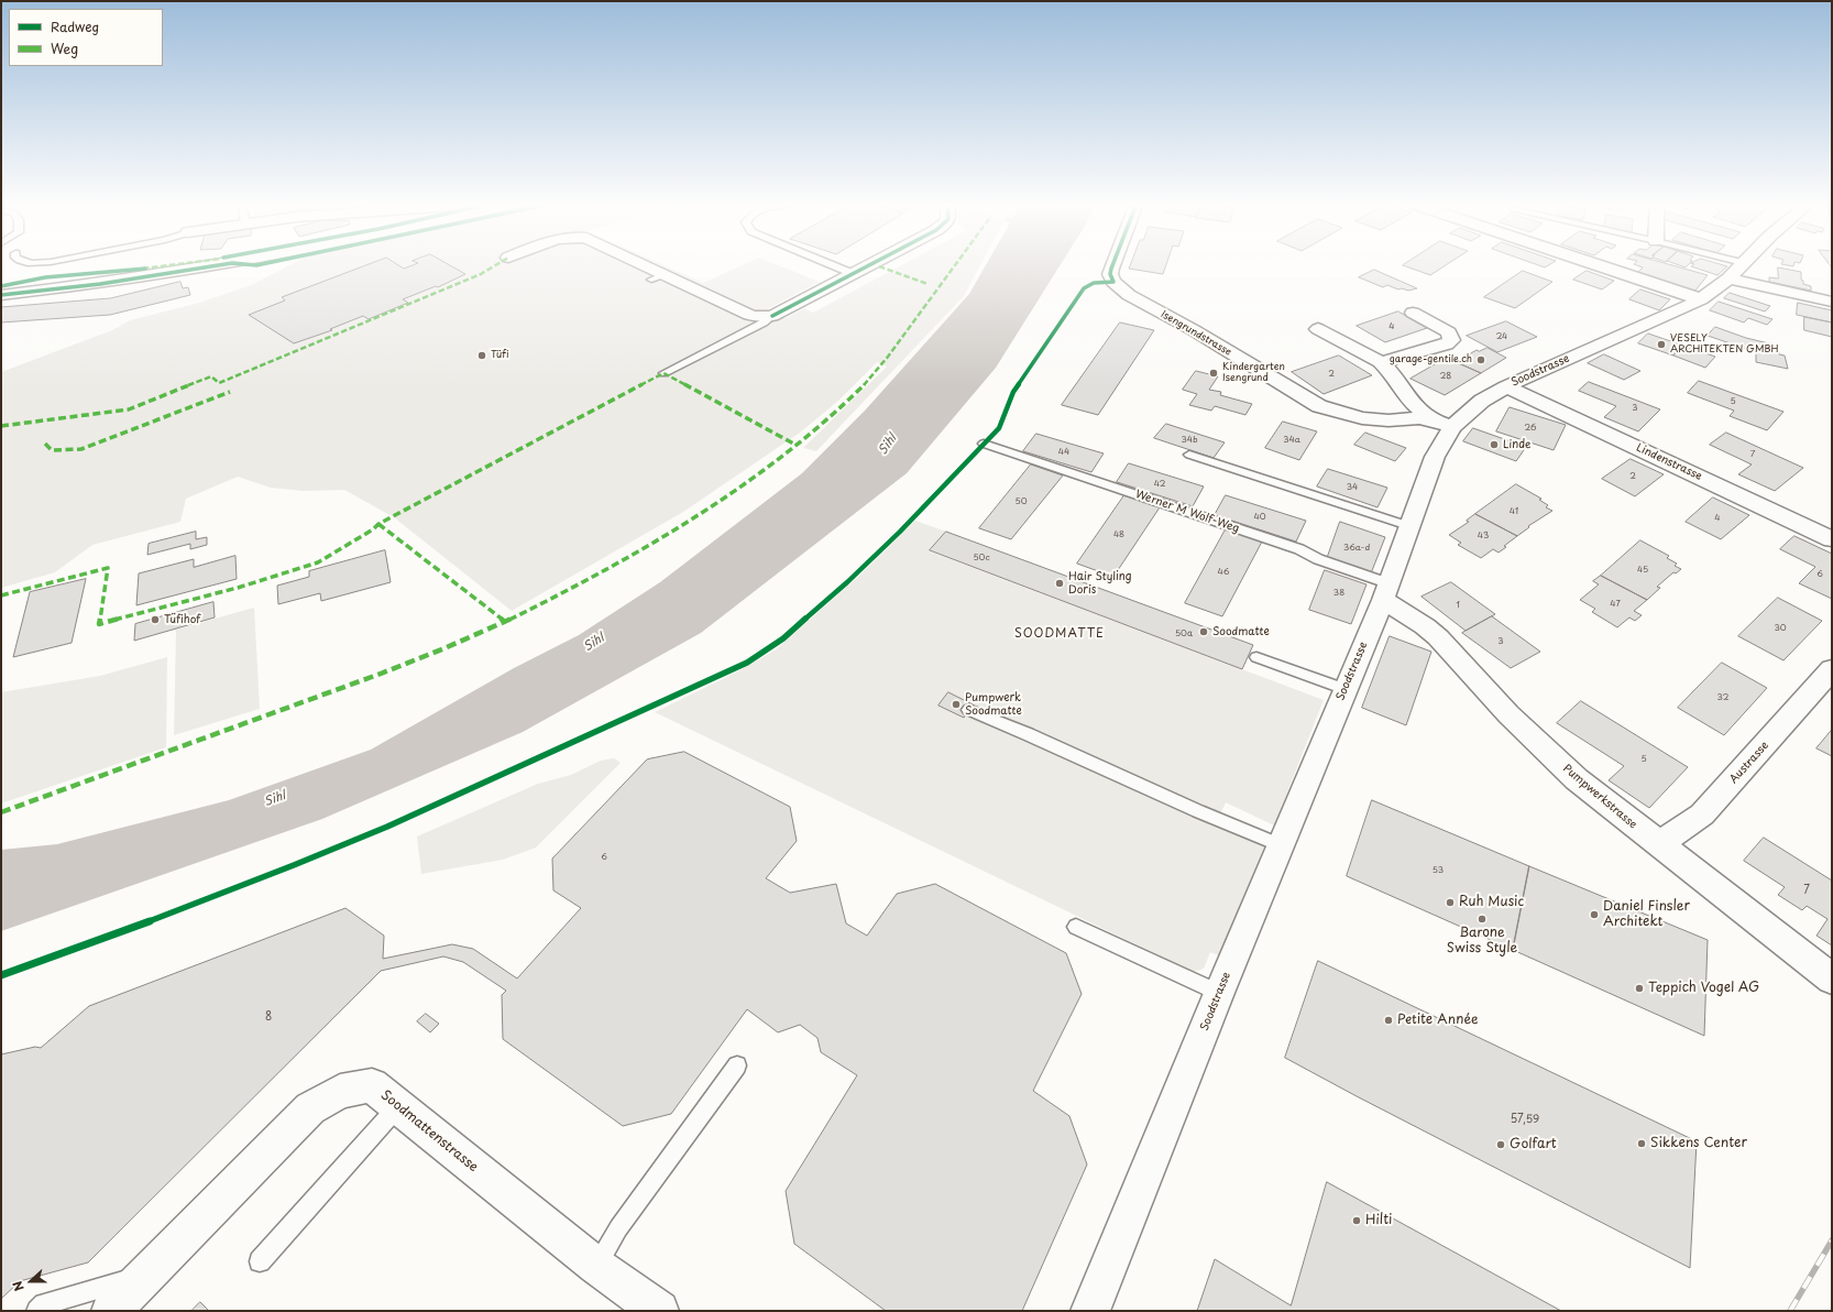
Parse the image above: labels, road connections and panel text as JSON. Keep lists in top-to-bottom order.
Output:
{
  "streets": {
    "street": [
      "Isengrundstrasse",
      "Soodstrasse",
      "Lindenstrasse",
      "Austrasse",
      "Pumpwerkstrasse",
      "Soodmattenstrasse"
    ],
    "lane": ["Werner M Wolf-Weg"]
  },
  "crossings": [
    ["Isengrundstrasse", "Soodstrasse"],
    ["Soodstrasse", "Lindenstrasse"],
    ["Soodstrasse", "Werner M Wolf-Weg"],
    ["Soodstrasse", "Pumpwerkstrasse"],
    ["Werner M Wolf-Weg", "Pumpwerkstrasse"],
    ["Austrasse", "Pumpwerkstrasse"]
  ],
  "districts": ["SOODMATTE"],
  "water": ["Sihl"],
  "places": [
    "VESELY ARCHITEKTEN GMBH",
    "Tüfi",
    "garage-gentile.ch",
    "Kindergarten Isengrund",
    "Linde",
    "Hair Styling Doris",
    "Tüfihof",
    "Soodmatte",
    "Pumpwerk Soodmatte",
    "Ruh Music",
    "Daniel Finsler Architekt",
    "Barone Swiss Style",
    "Teppich Vogel AG",
    "Petite Année",
    "Sikkens Center",
    "Golfart",
    "Hilti"
  ],
  "house_numbers": [
    "4",
    "24",
    "2",
    "28",
    "5",
    "3",
    "26",
    "34b",
    "34a",
    "44",
    "7",
    "2",
    "42",
    "34",
    "50",
    "41",
    "40",
    "4",
    "48",
    "43",
    "36a-d",
    "50c",
    "45",
    "46",
    "6",
    "38",
    "47",
    "1",
    "30",
    "50a",
    "3",
    "32",
    "5",
    "6",
    "53",
    "7",
    "8",
    "57,59"
  ],
  "legend": ["Radweg", "Weg"],
  "north": "left"
}
